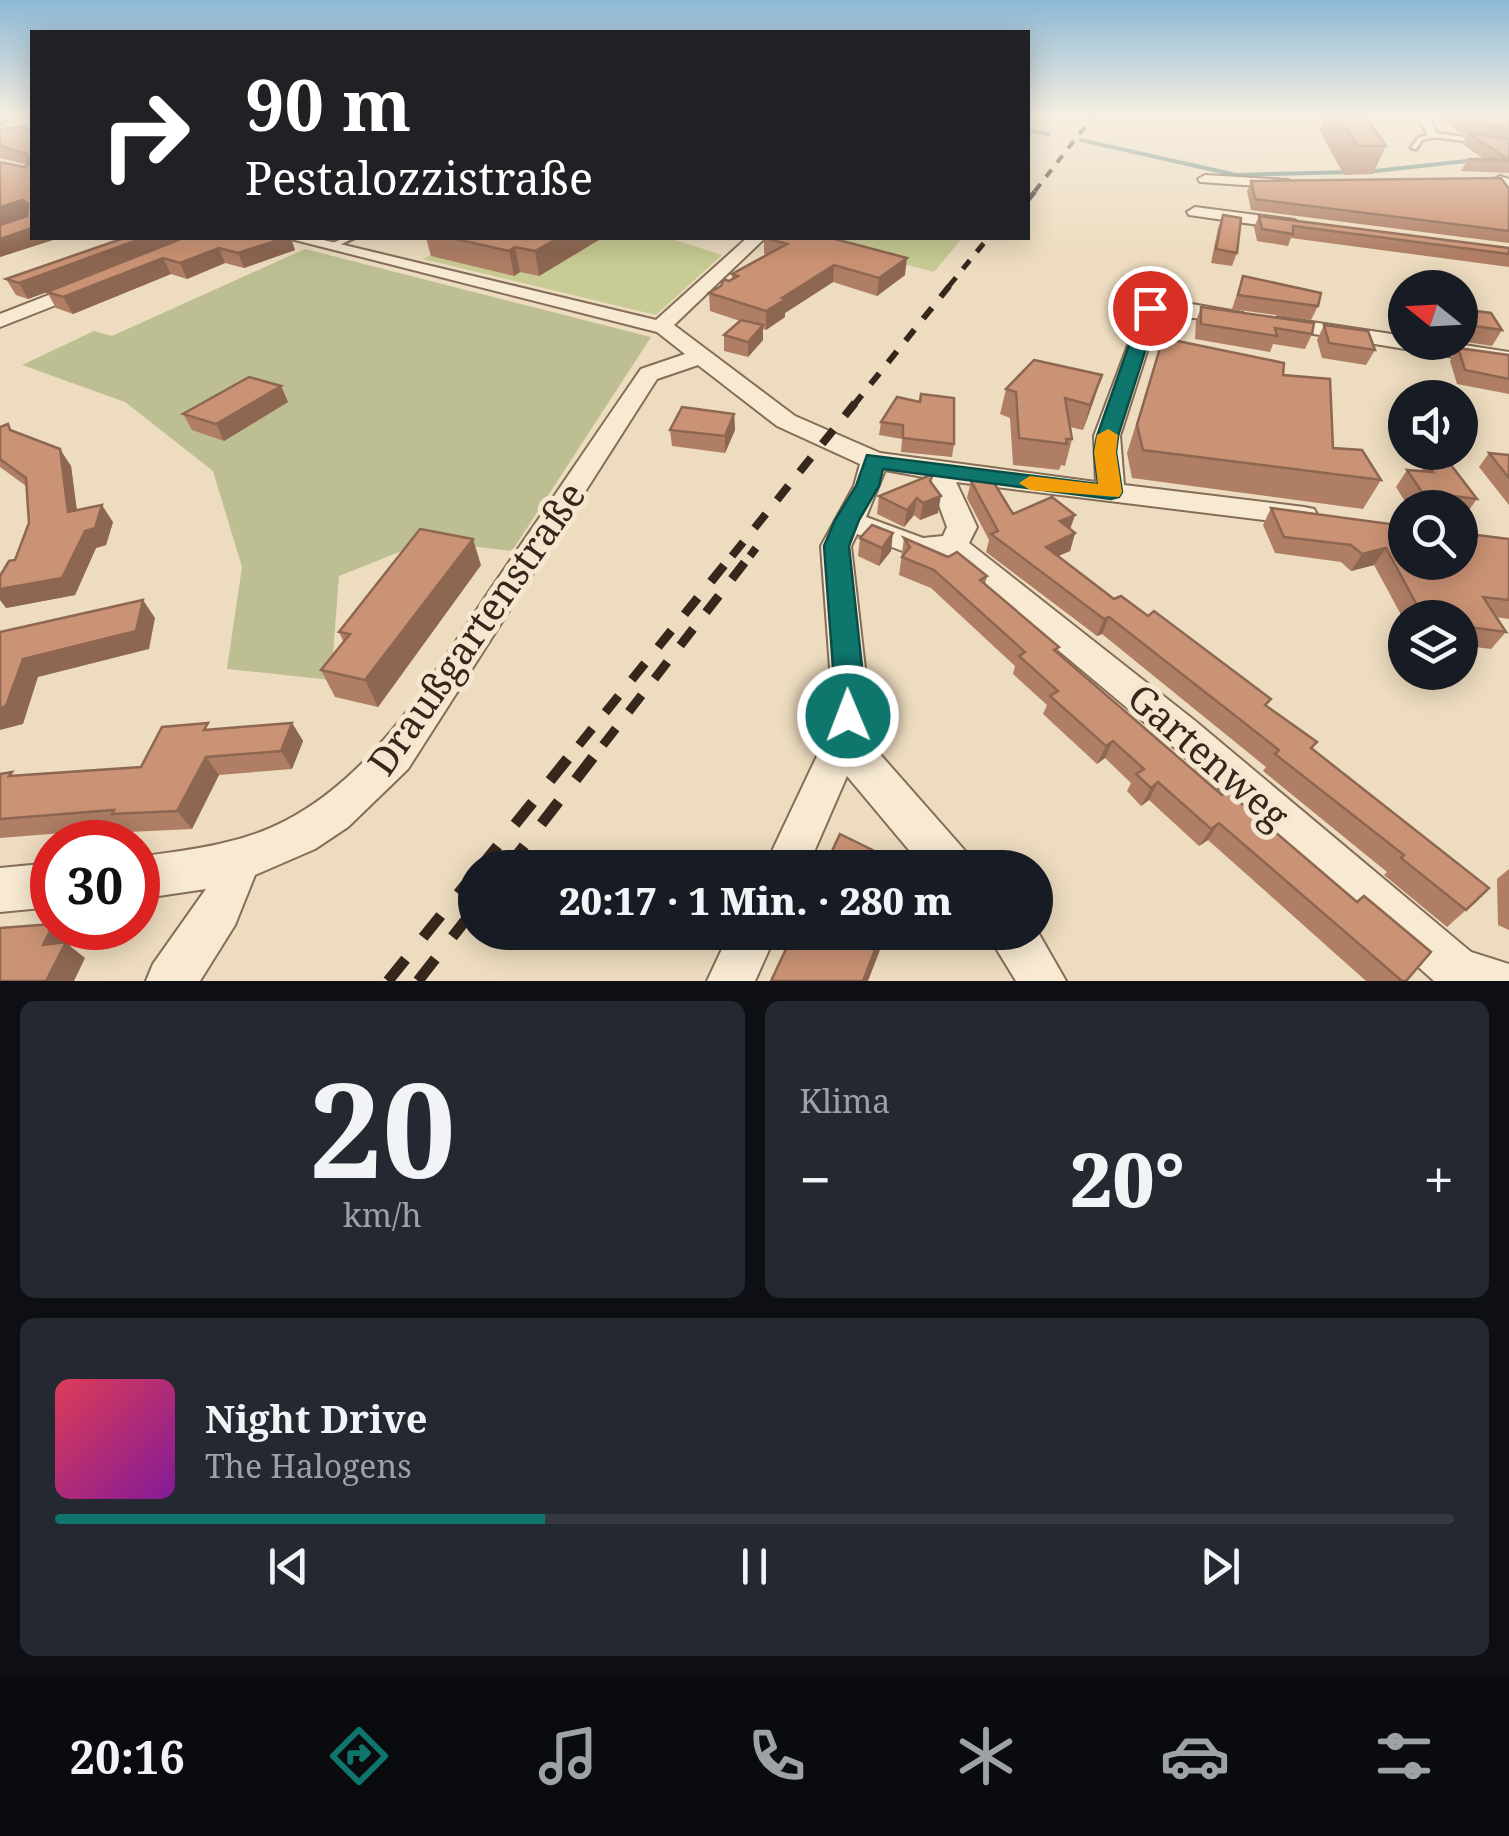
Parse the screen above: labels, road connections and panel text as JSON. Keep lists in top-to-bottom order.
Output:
{
  "streets": {
    "street": ["Draußgartenstraße", "Gartenweg"]
  },
  "north": "left",
  "page": {
    "turn": ["90 m", "Pestalozzistraße"],
    "limit": "30",
    "trip": "20:17 · 1 Min. · 280 m",
    "tile": [
      ["20", "km/h"],
      "Klima"
    ],
    "heat": ["−", "20°", "+"],
    "song": ["Night Drive", "The Halogens"],
    "tabs": "20:16"
  }
}
